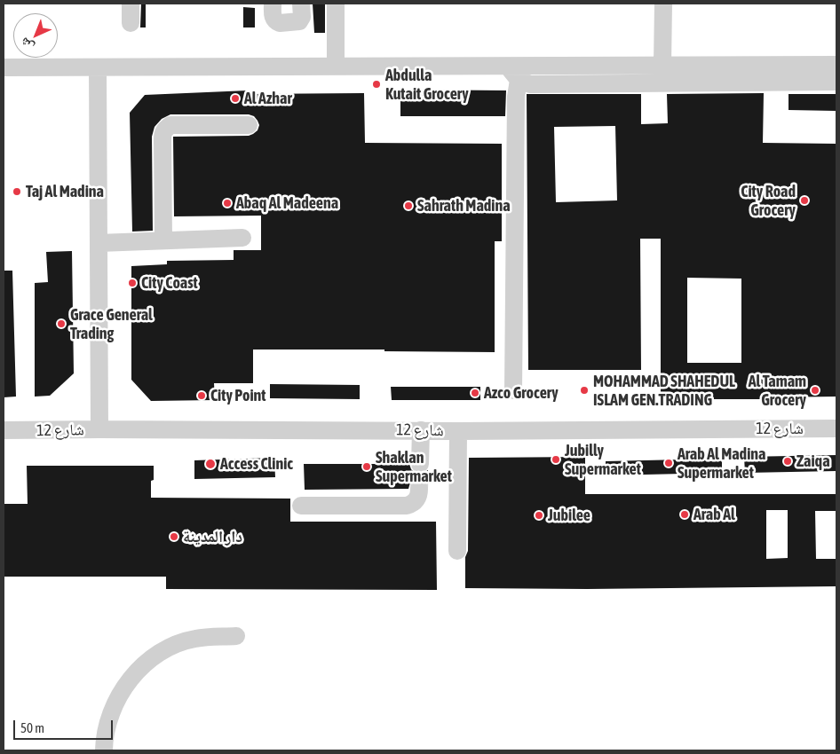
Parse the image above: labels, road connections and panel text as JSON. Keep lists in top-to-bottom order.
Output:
{
  "streets": {
    "street": ["شارع 12"]
  },
  "places": [
    "Abdulla Kutait Grocery",
    "Al Azhar",
    "Taj Al Madina",
    "City Road Grocery",
    "Abaq Al Madeena",
    "Sahrath Madina",
    "City Coast",
    "Grace General Trading",
    "MOHAMMAD SHAHEDUL ISLAM GEN.TRADING",
    "Al Tamam Grocery",
    "Azco Grocery",
    "City Point",
    "Jubilly Supermarket",
    "Zaiqa",
    "Arab Al Madina Supermarket",
    "Access Clinic",
    "Shaklan Supermarket",
    "Arab Al",
    "Jubilee",
    "دار المدينة"
  ],
  "scale_bar": "50 m",
  "north": "bottom left"
}
